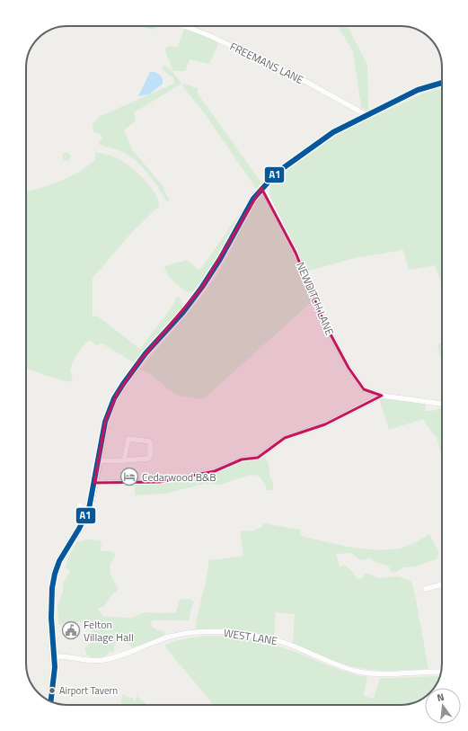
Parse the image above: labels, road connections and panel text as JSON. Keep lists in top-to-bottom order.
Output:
{
  "streets": {
    "street": ["FREEMANS LANE", "NEWDITCH LANE", "WEST LANE"]
  },
  "places": {
    "hotel": ["Cedarwood B&B"],
    "public building": ["Felton Village Hall"],
    "other": ["Airport Tavern"]
  },
  "lines": ["transit line A1"],
  "north": "top"
}
